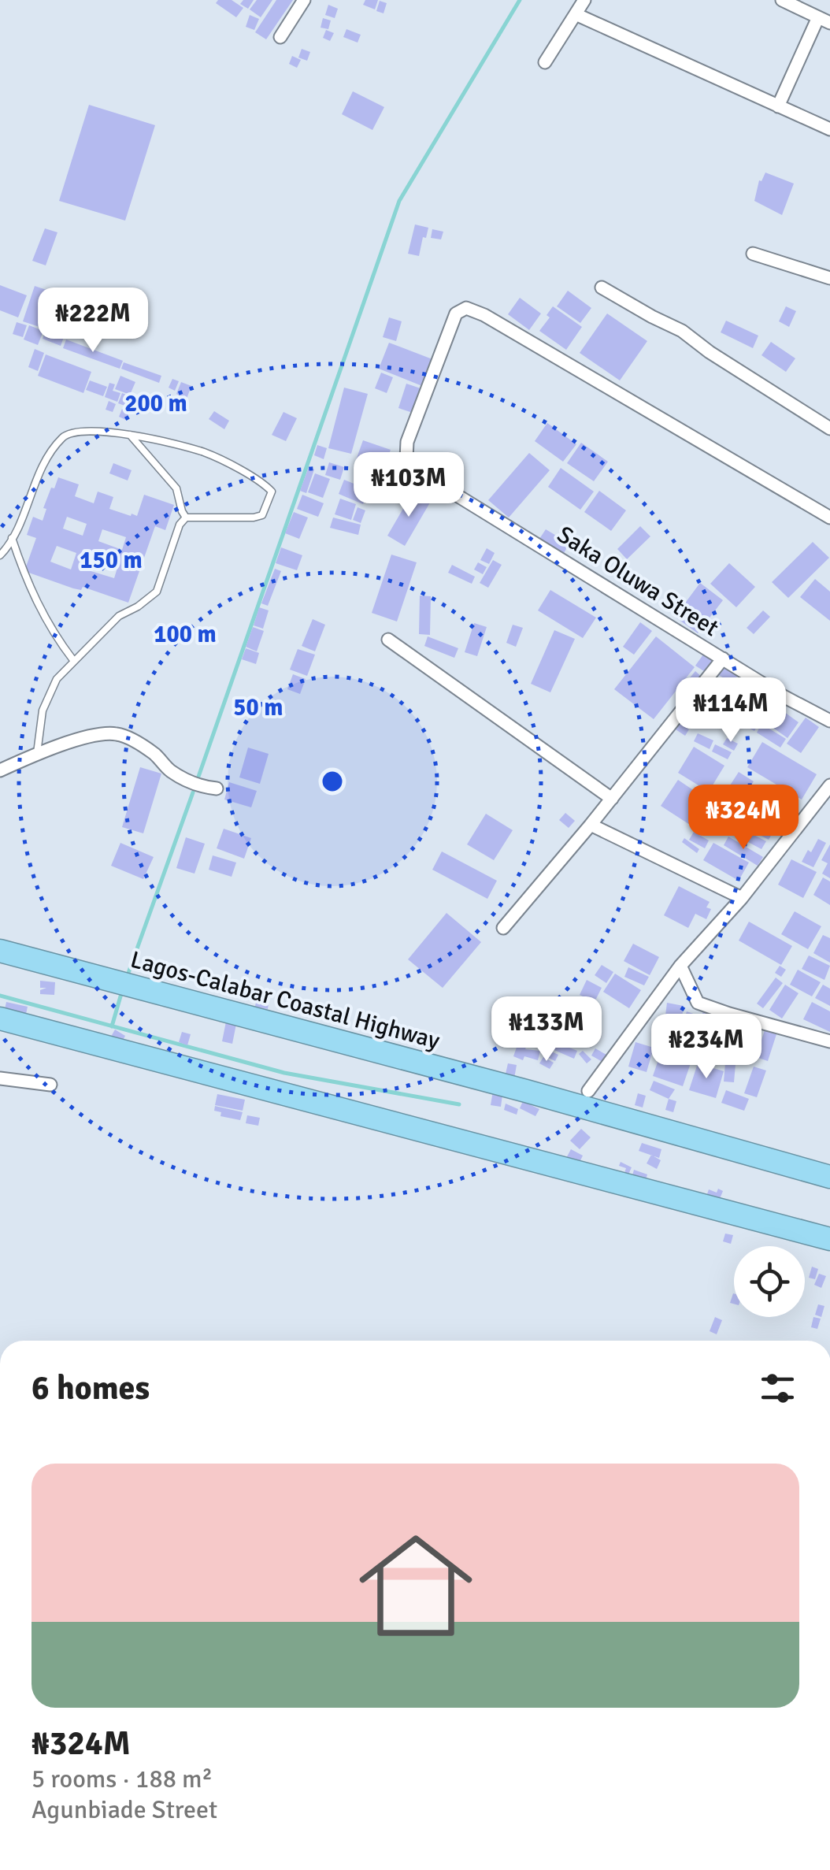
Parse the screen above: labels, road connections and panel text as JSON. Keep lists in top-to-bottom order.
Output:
{
  "streets": {
    "highway": ["Lagos-Calabar Coastal Highway"],
    "street": ["Saka Oluwa Street"]
  },
  "page": {
    "price": [
      "₦222M",
      "₦103M",
      "₦114M",
      "₦324M",
      "₦133M",
      "₦234M"
    ],
    "heading": "6 homes",
    "list": [
      {
        "name": "₦324M",
        "note": "5 rooms · 188 m² · Agunbiade Street"
      }
    ]
  },
  "rings": [
    "200 m",
    "150 m",
    "100 m",
    "50 m"
  ]
}
